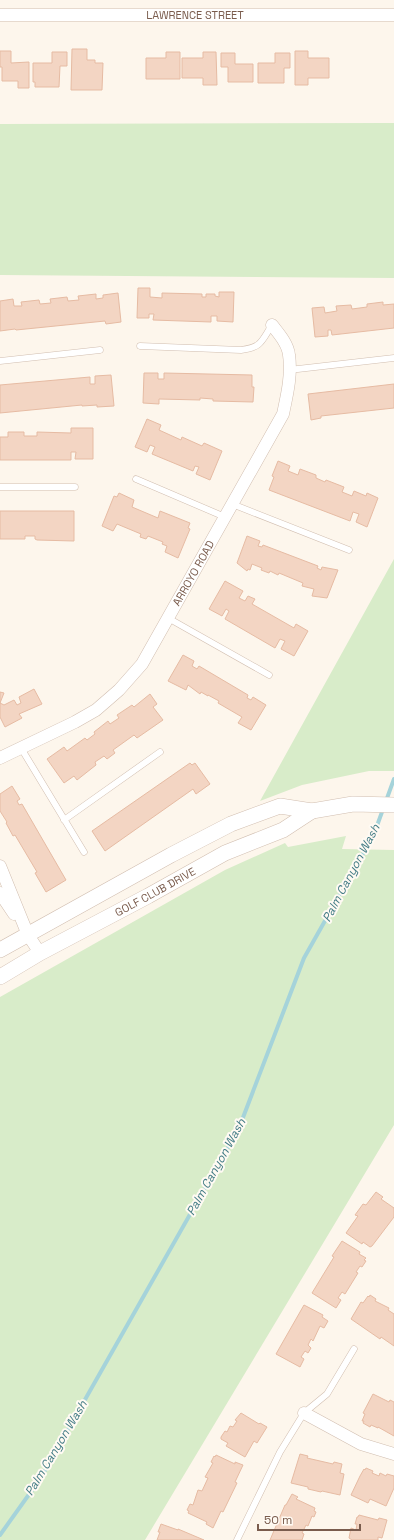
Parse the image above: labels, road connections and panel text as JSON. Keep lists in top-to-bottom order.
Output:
{
  "streets": {
    "street": ["LAWRENCE STREET", "ARROYO ROAD", "GOLF CLUB DRIVE"]
  },
  "water": ["Palm Canyon Wash"],
  "scale_bar": "50 m"
}
